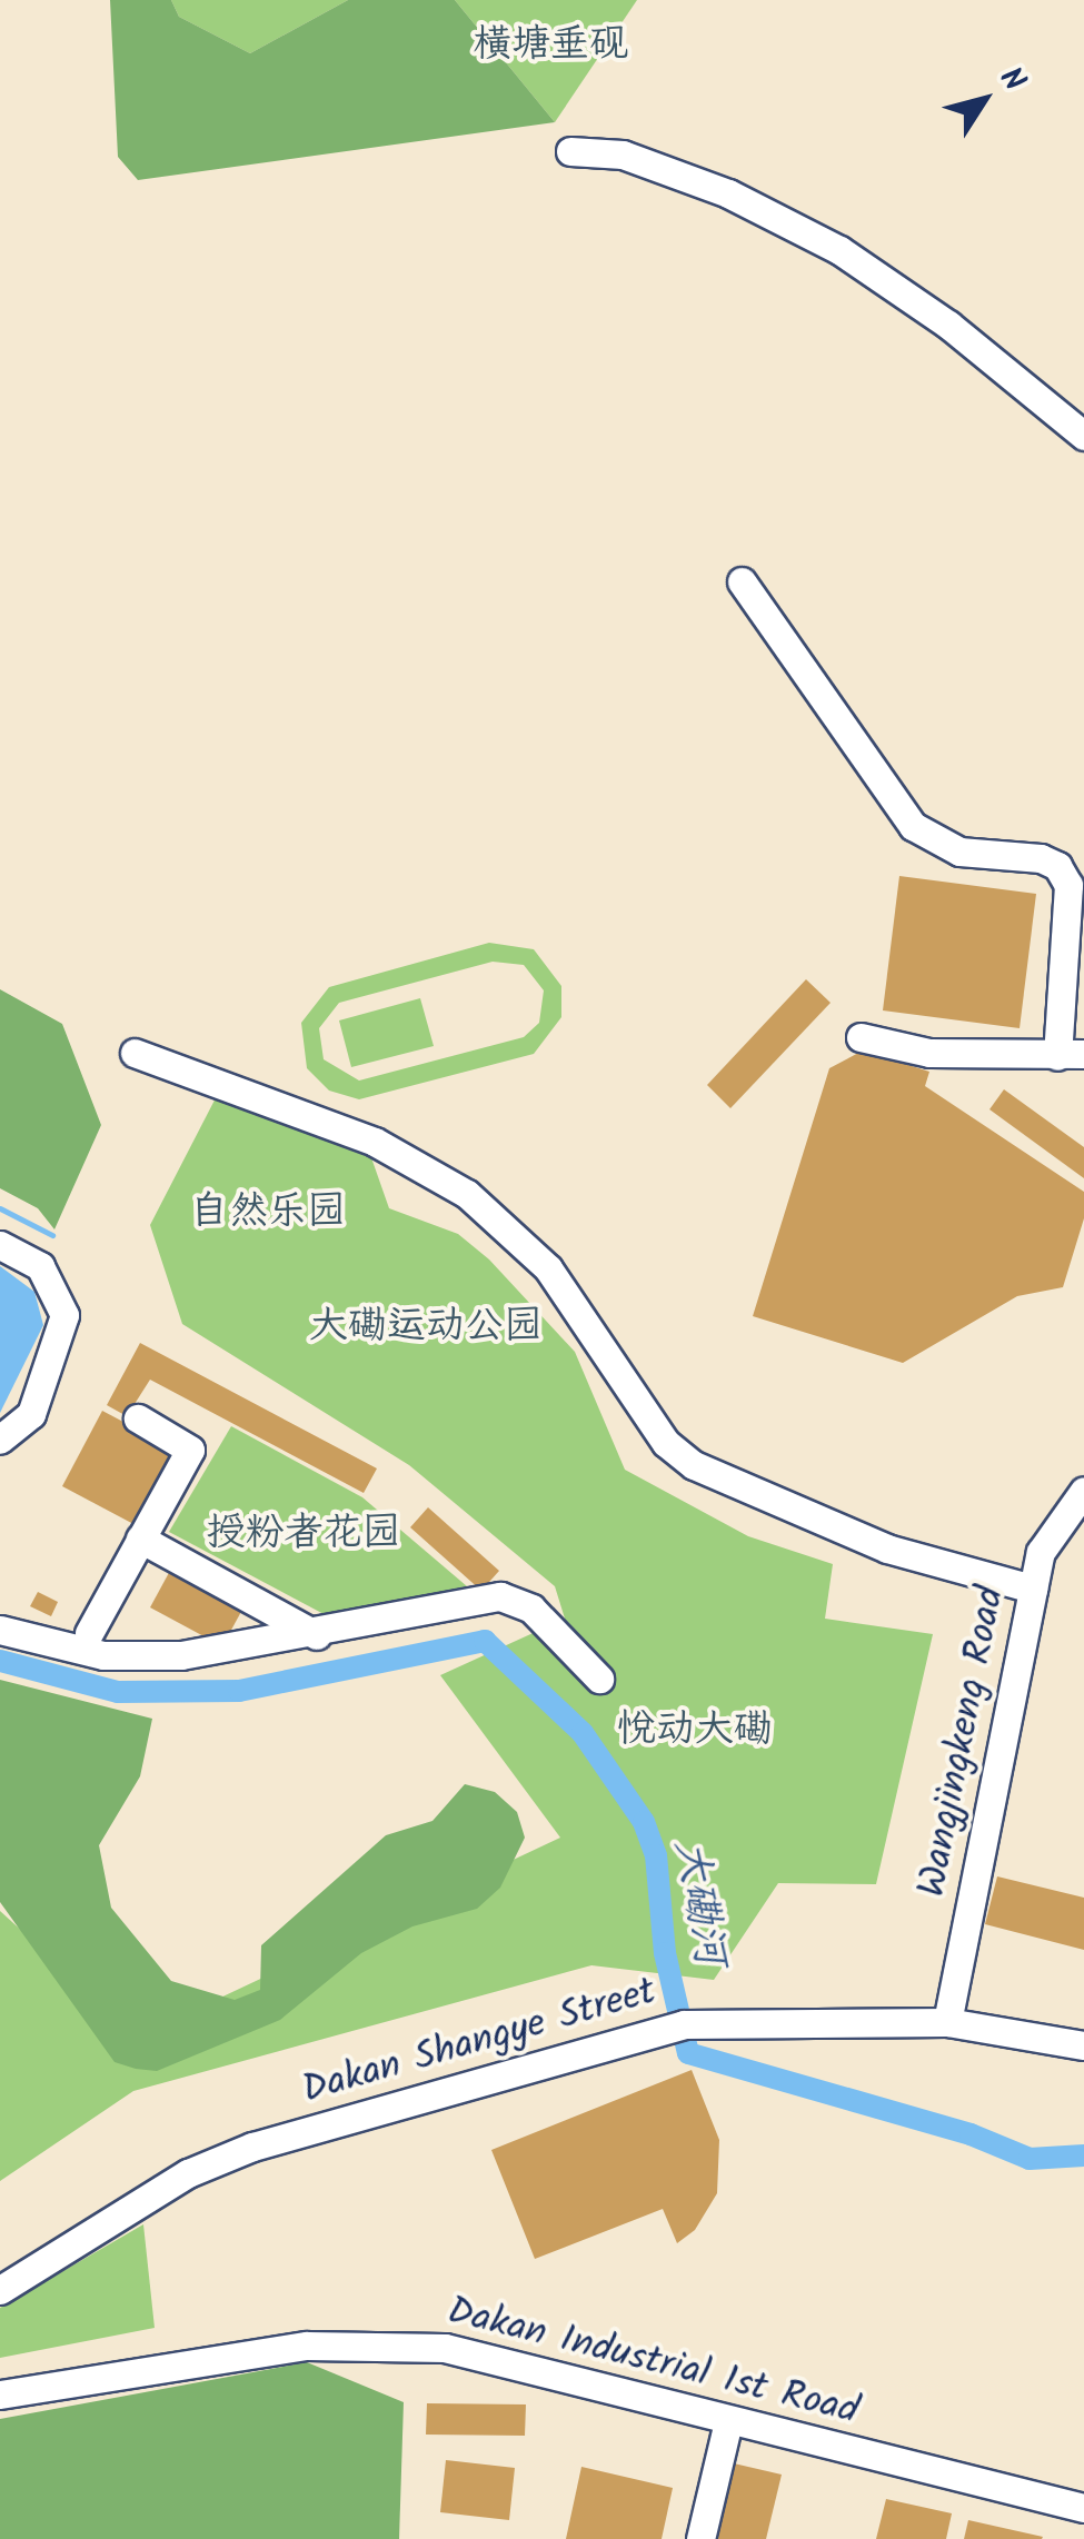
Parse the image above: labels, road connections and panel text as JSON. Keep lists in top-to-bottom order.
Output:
{
  "streets": {
    "street": ["Wangjingkeng Road", "Dakan Shangye Street", "Dakan Industrial 1st Road"]
  },
  "crossings": [
    ["Wangjingkeng Road", "Dakan Shangye Street"]
  ],
  "water": ["大磡河"],
  "parks": [
    "横塘垂砚",
    "自然乐园",
    "大磡运动公园",
    "授粉者花园",
    "悦动大磡"
  ],
  "north": "top right"
}
